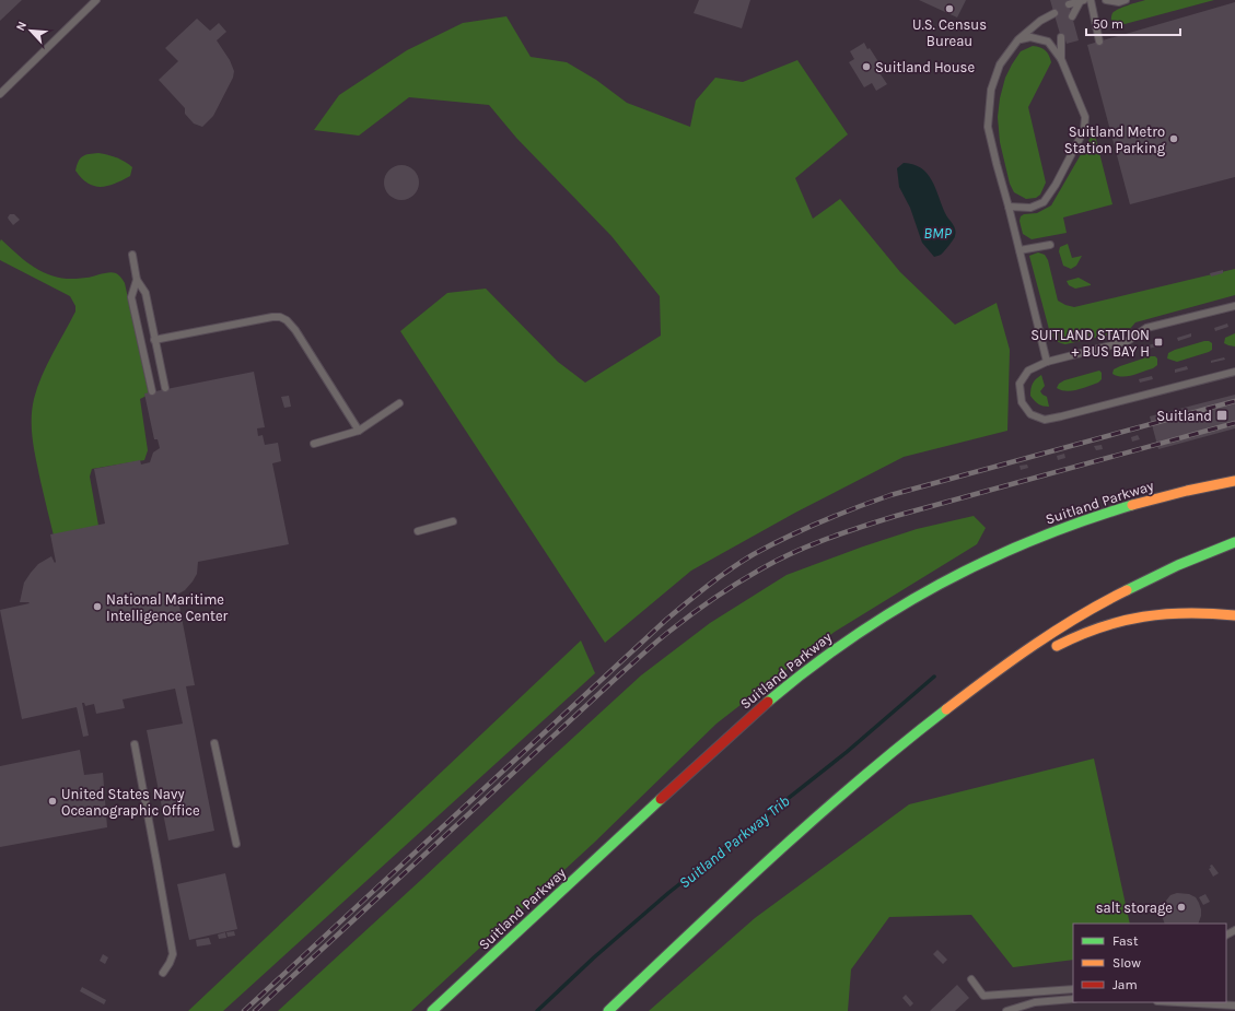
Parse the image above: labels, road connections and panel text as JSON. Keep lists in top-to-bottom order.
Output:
{
  "streets": {
    "highway": ["Suitland Parkway"]
  },
  "water": ["BMP", "Suitland Parkway Trib"],
  "places": {
    "other": [
      "U.S. Census Bureau",
      "Suitland House",
      "Suitland Metro Station Parking",
      "National Maritime Intelligence Center",
      "United States Navy Oceanographic Office",
      "salt storage"
    ],
    "transit": ["SUITLAND STATION + BUS BAY H", "Suitland"]
  },
  "legend": ["Fast", "Slow", "Jam"],
  "scale_bar": "50 m",
  "north": "top left"
}
